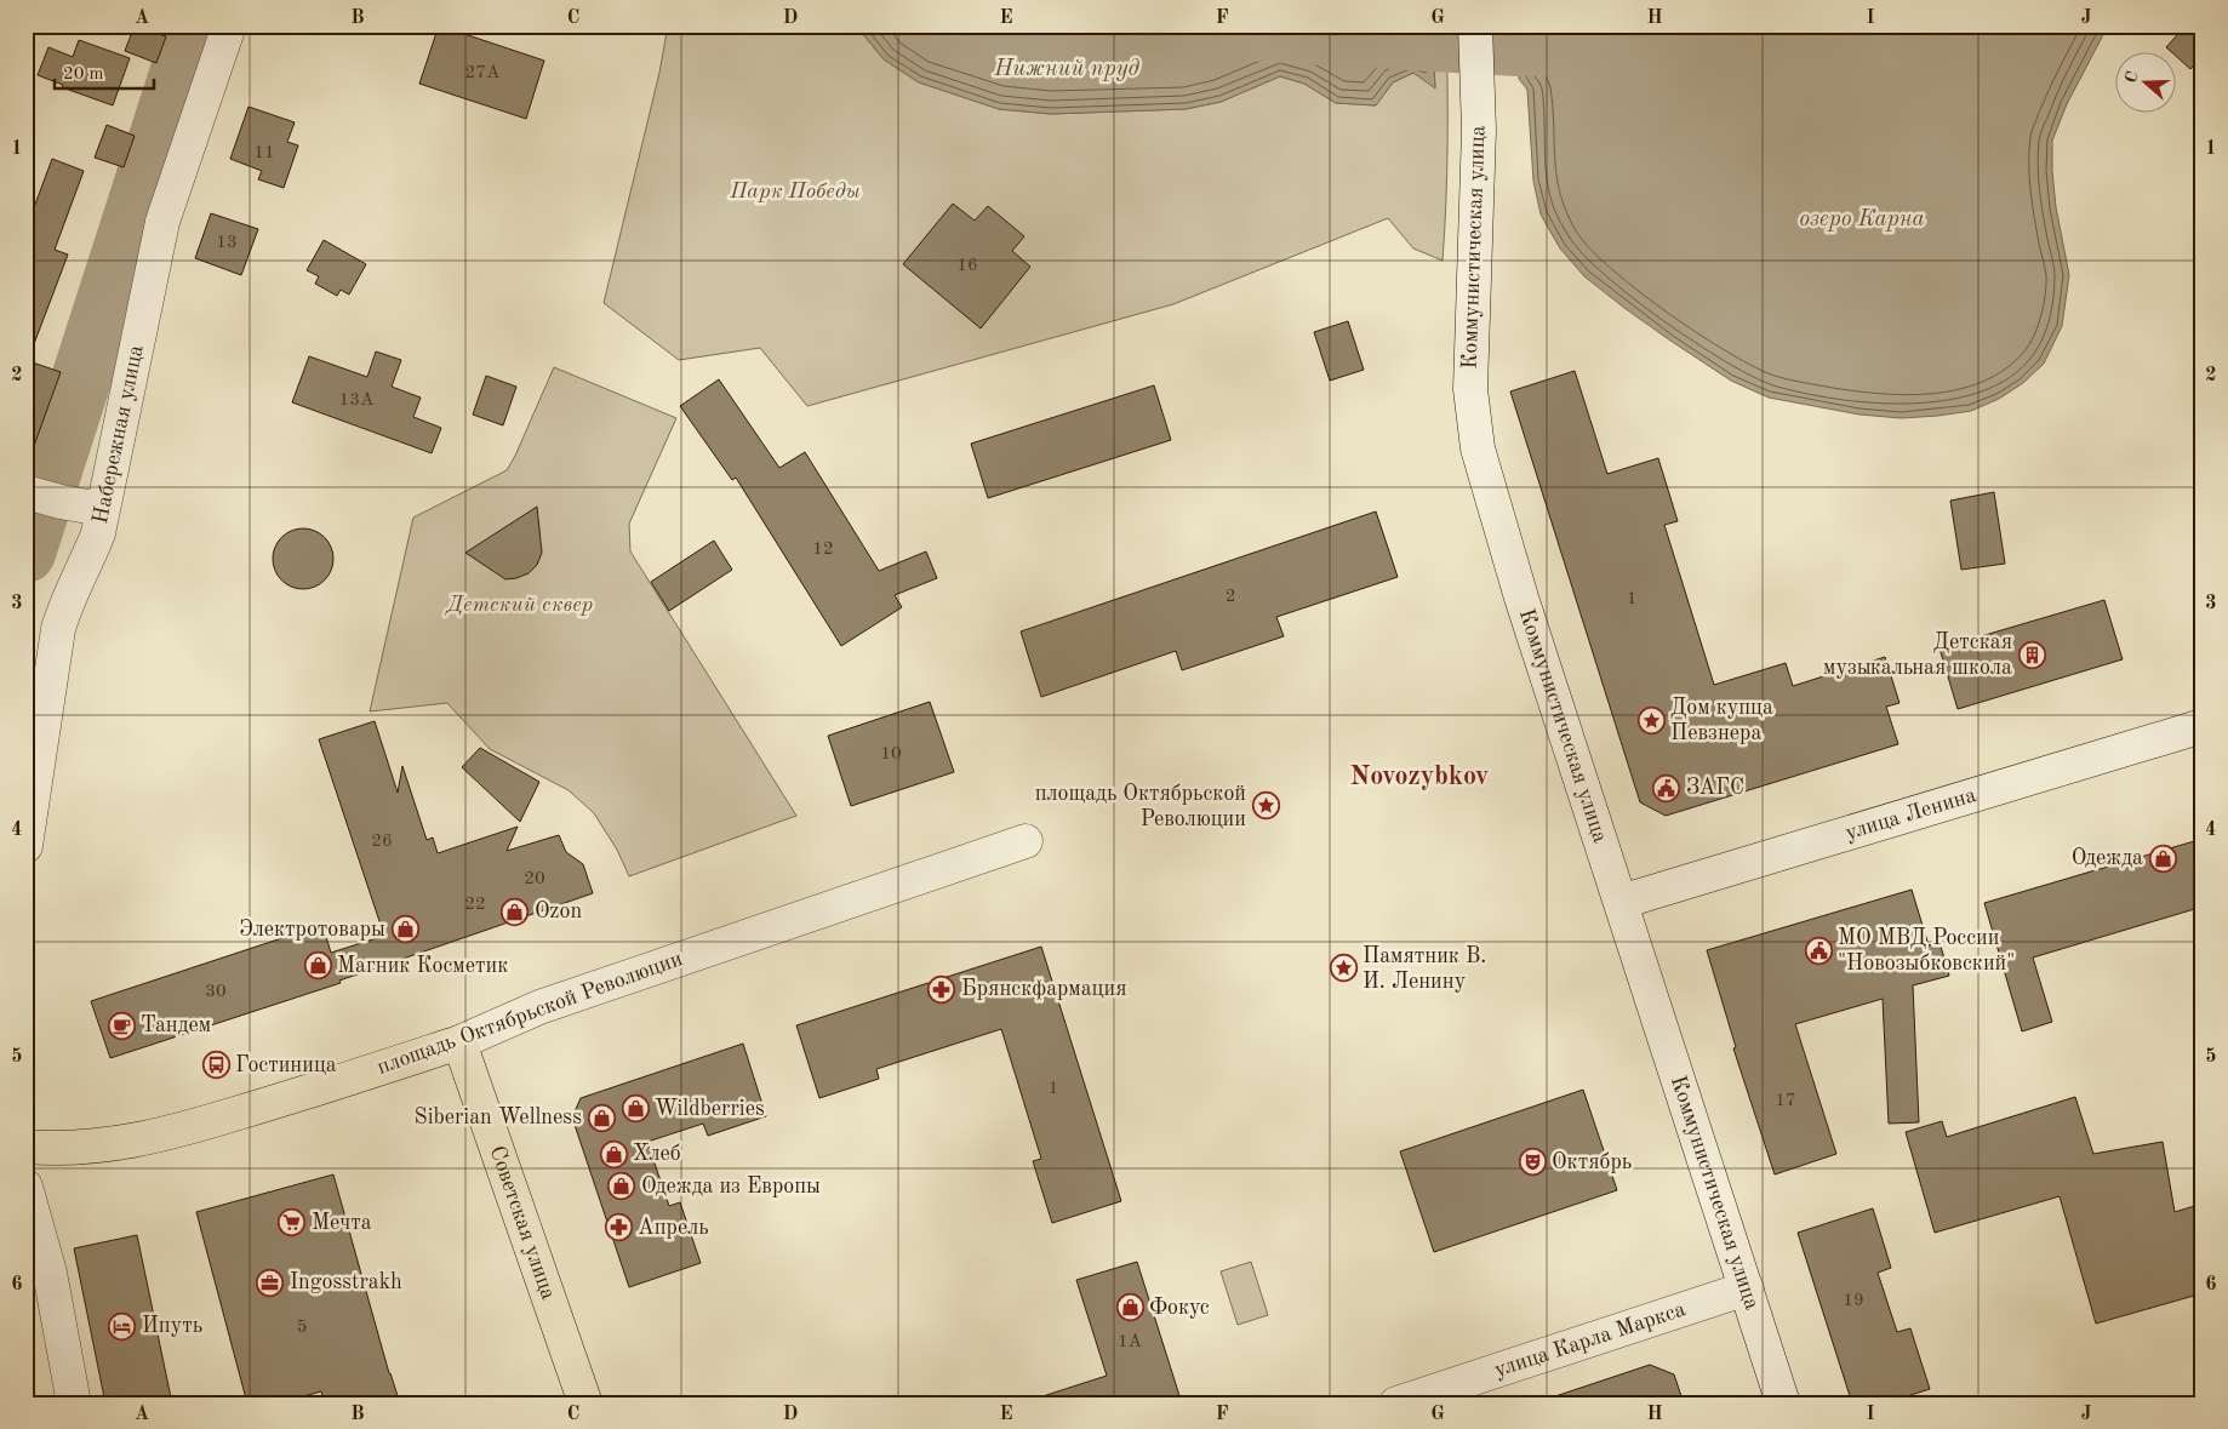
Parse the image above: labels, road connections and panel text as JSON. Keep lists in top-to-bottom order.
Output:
{
  "streets": {
    "main road": ["площадь Октябрьской Революции", "Советская улица"],
    "street": [
      "Коммунистическая улица",
      "Набережная улица",
      "улица Ленина",
      "улица Карла Маркса"
    ]
  },
  "crossings": [
    ["Коммунистическая улица", "улица Ленина"],
    ["Коммунистическая улица", "улица Карла Маркса"],
    ["площадь Октябрьской Революции", "Советская улица"]
  ],
  "districts": ["Novozybkov"],
  "water": ["Нижний пруд", "озеро Карна"],
  "parks": ["Парк Победы", "Детский сквер"],
  "places": {
    "building": ["Детская музыкальная школа"],
    "place": ["Дом купца Певзнера", "площадь Октябрьской Революции", "Памятник В. И. Ленину"],
    "public building": ["ЗАГС", "МО МВД России \"Новозыбковский\""],
    "shop": [
      "Одежда",
      "Ozon",
      "Электротовары",
      "Магник Косметик",
      "Wildberries",
      "Siberian Wellness",
      "Хлеб",
      "Одежда из Европы",
      "Фокус"
    ],
    "pharmacy": ["Брянскфармация", "Апрель"],
    "cafe": ["Тандем"],
    "bus stop": ["Гостиница"],
    "theatre": ["Октябрь"],
    "supermarket": ["Мечта"],
    "office": ["Ingosstrakh"],
    "hotel": ["Ипуть"]
  },
  "house_numbers": [
    "27А",
    "11",
    "13",
    "16",
    "13А",
    "12",
    "2",
    "1",
    "10",
    "26",
    "20",
    "22",
    "30",
    "1",
    "17",
    "19",
    "5",
    "1А"
  ],
  "scale_bar": "20 m",
  "north": "left",
  "grid": {
    "columns": [
      "A",
      "B",
      "C",
      "D",
      "E",
      "F",
      "G",
      "H",
      "I",
      "J"
    ],
    "rows": [
      "1",
      "2",
      "3",
      "4",
      "5",
      "6"
    ]
  }
}
